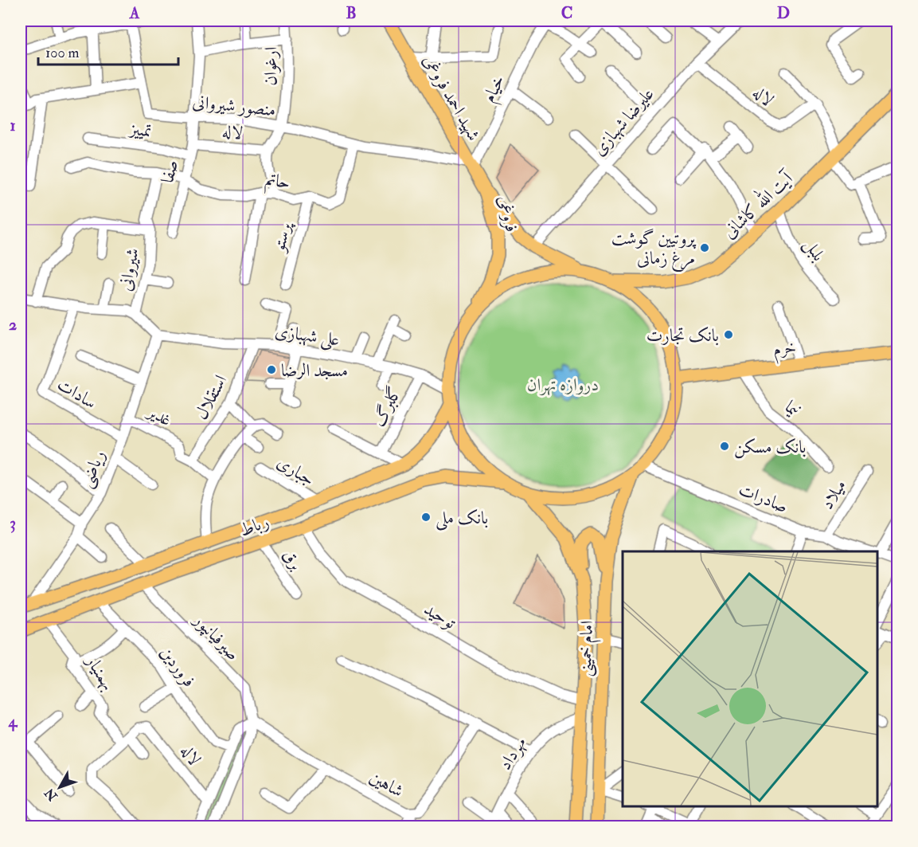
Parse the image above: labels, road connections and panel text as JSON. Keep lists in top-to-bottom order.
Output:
{
  "streets": {
    "main road": [
      "شهید احمد فروغی",
      "آیت الله کاشانی",
      "فروغی",
      "خرم",
      "رباط",
      "امام خمینی"
    ],
    "street": [
      "ارغوان",
      "خیام",
      "لاله",
      "منصور شیروانی",
      "علیرضا شهبازی",
      "تمییز",
      "صفا",
      "حاتم",
      "پرستو",
      "بلبل",
      "شیروانی",
      "علی شهبازی",
      "سادات",
      "استقلال",
      "گلبرگ",
      "نیما",
      "غدیر",
      "ریاضی",
      "جباری",
      "میلاد",
      "صادرات",
      "برق",
      "توحید",
      "صیرفیانپور",
      "فروردین",
      "بهمنیار",
      "مهرداد",
      "شاهین"
    ]
  },
  "crossings": [
    ["ارغوان", "لاله"],
    ["ارغوان", "منصور شیروانی"],
    ["ارغوان", "حاتم"],
    ["خیام", "شهید احمد فروغی"],
    ["خیام", "منصور شیروانی"],
    ["لاله", "علیرضا شهبازی"],
    ["لاله", "صفا"],
    ["لاله", "آیت الله کاشانی"],
    ["لاله", "بهمنیار"],
    ["شهید احمد فروغی", "منصور شیروانی"],
    ["شهید احمد فروغی", "فروغی"],
    ["منصور شیروانی", "صفا"],
    ["منصور شیروانی", "حاتم"],
    ["علیرضا شهبازی", "فروغی"],
    ["تمییز", "صفا"],
    ["صفا", "حاتم"],
    ["حاتم", "پرستو"],
    ["حاتم", "شیروانی"],
    ["آیت الله کاشانی", "بلبل"],
    ["علی شهبازی", "استقلال"],
    ["علی شهبازی", "گلبرگ"],
    ["علی شهبازی", "ریاضی"],
    ["خرم", "نیما"],
    ["سادات", "ریاضی"],
    ["استقلال", "غدیر"],
    ["غدیر", "ریاضی"],
    ["ریاضی", "رباط"],
    ["جباری", "رباط"],
    ["میلاد", "صادرات"],
    ["رباط", "برق"],
    ["رباط", "توحید"],
    ["رباط", "صیرفیانپور"],
    ["رباط", "فروردین"],
    ["رباط", "بهمنیار"],
    ["توحید", "امام خمینی"],
    ["صیرفیانپور", "شاهین"],
    ["امام خمینی", "مهرداد"]
  ],
  "parks": ["دروازه تهران"],
  "places": [
    "پروتیین گوشت مرغ زمانی",
    "بانک تجارت",
    "مسجد الرضا",
    "بانک مسکن",
    "بانک ملی"
  ],
  "scale_bar": "100 m",
  "north": "bottom left",
  "grid": {
    "columns": [
      "A",
      "B",
      "C",
      "D"
    ],
    "rows": [
      "1",
      "2",
      "3",
      "4"
    ]
  }
}
